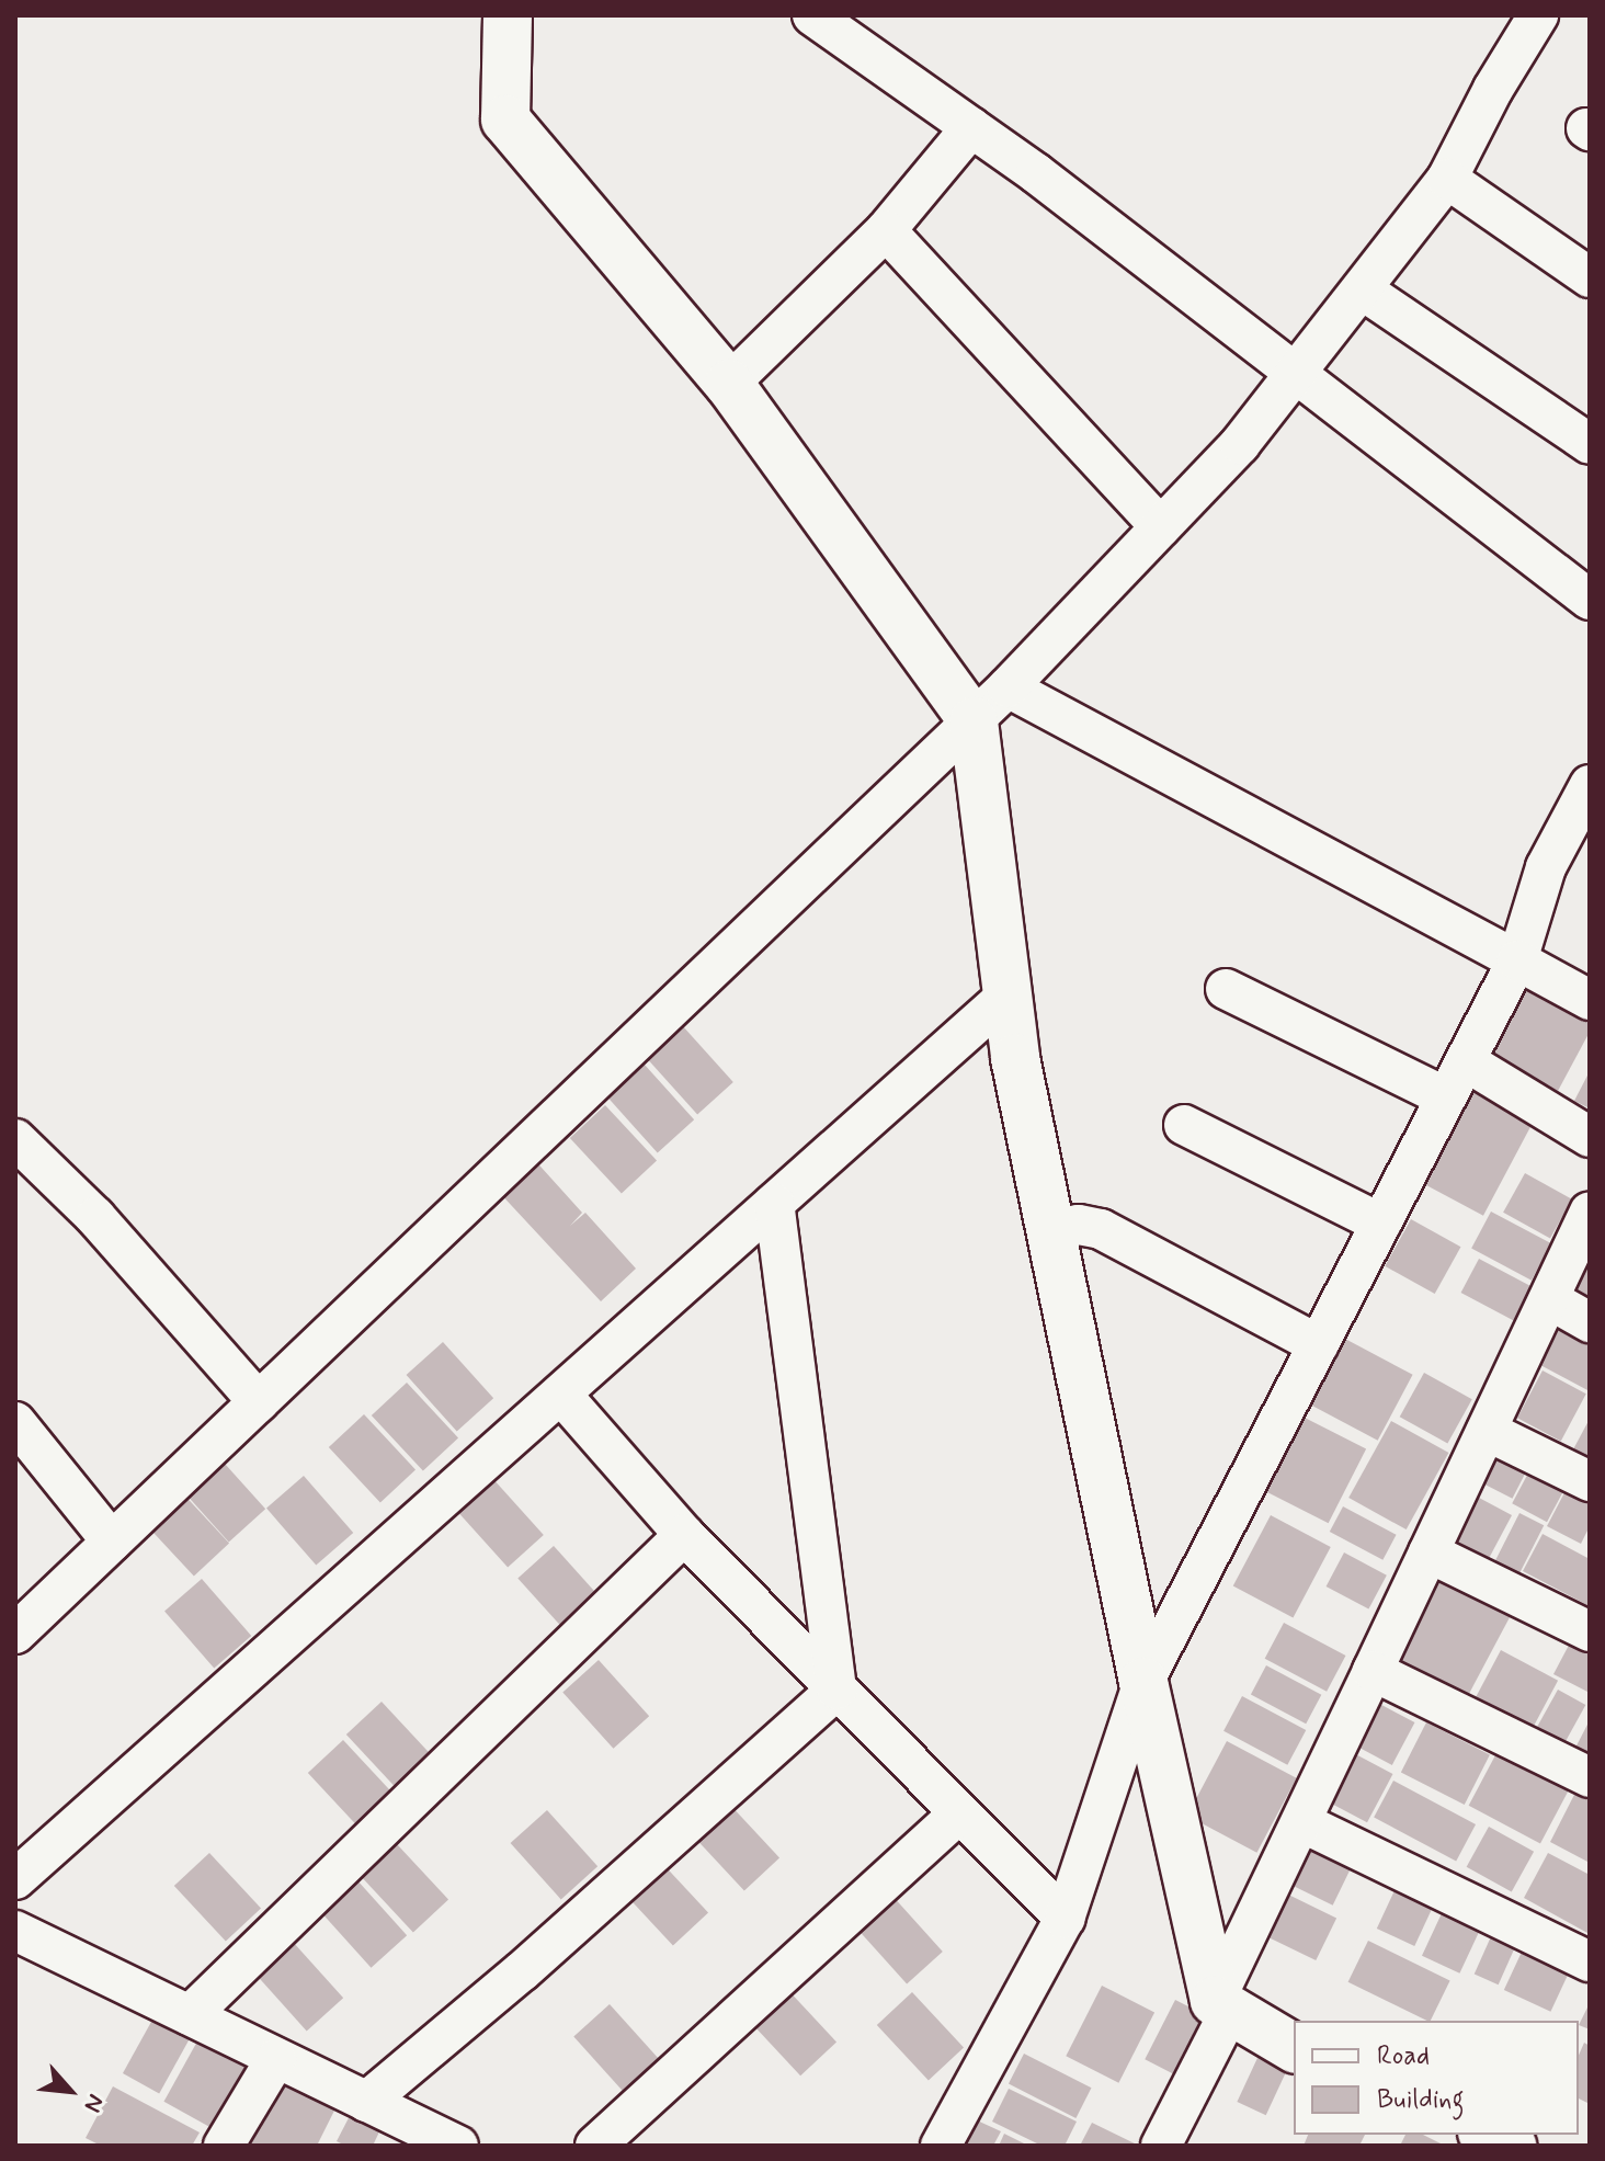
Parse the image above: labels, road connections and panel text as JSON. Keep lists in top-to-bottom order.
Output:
{
  "legend": ["Road", "Building"],
  "north": "bottom right"
}
